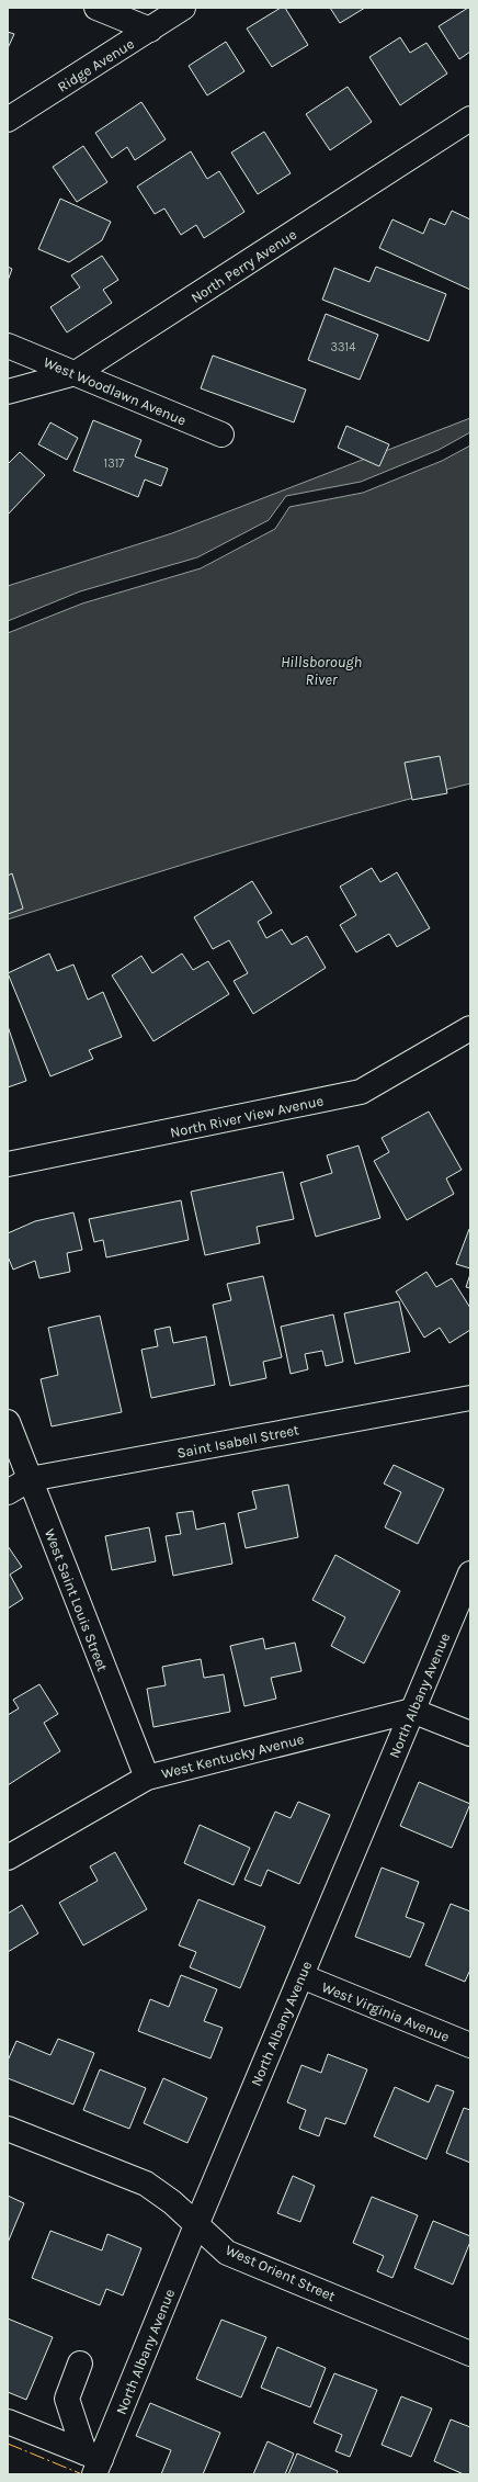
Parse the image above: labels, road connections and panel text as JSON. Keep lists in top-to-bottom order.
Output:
{
  "streets": {
    "street": [
      "Ridge Avenue",
      "North Perry Avenue",
      "West Woodlawn Avenue",
      "North River View Avenue",
      "Saint Isabell Street",
      "West Saint Louis Street",
      "North Albany Avenue",
      "West Kentucky Avenue",
      "West Virginia Avenue",
      "West Orient Street"
    ]
  },
  "crossings": [
    ["North Perry Avenue", "West Woodlawn Avenue"],
    ["Saint Isabell Street", "West Saint Louis Street"],
    ["West Saint Louis Street", "West Kentucky Avenue"],
    ["North Albany Avenue", "West Kentucky Avenue"],
    ["North Albany Avenue", "West Virginia Avenue"],
    ["North Albany Avenue", "West Orient Street"]
  ],
  "water": ["Hillsborough River"],
  "house_numbers": ["3314", "1317"]
}
